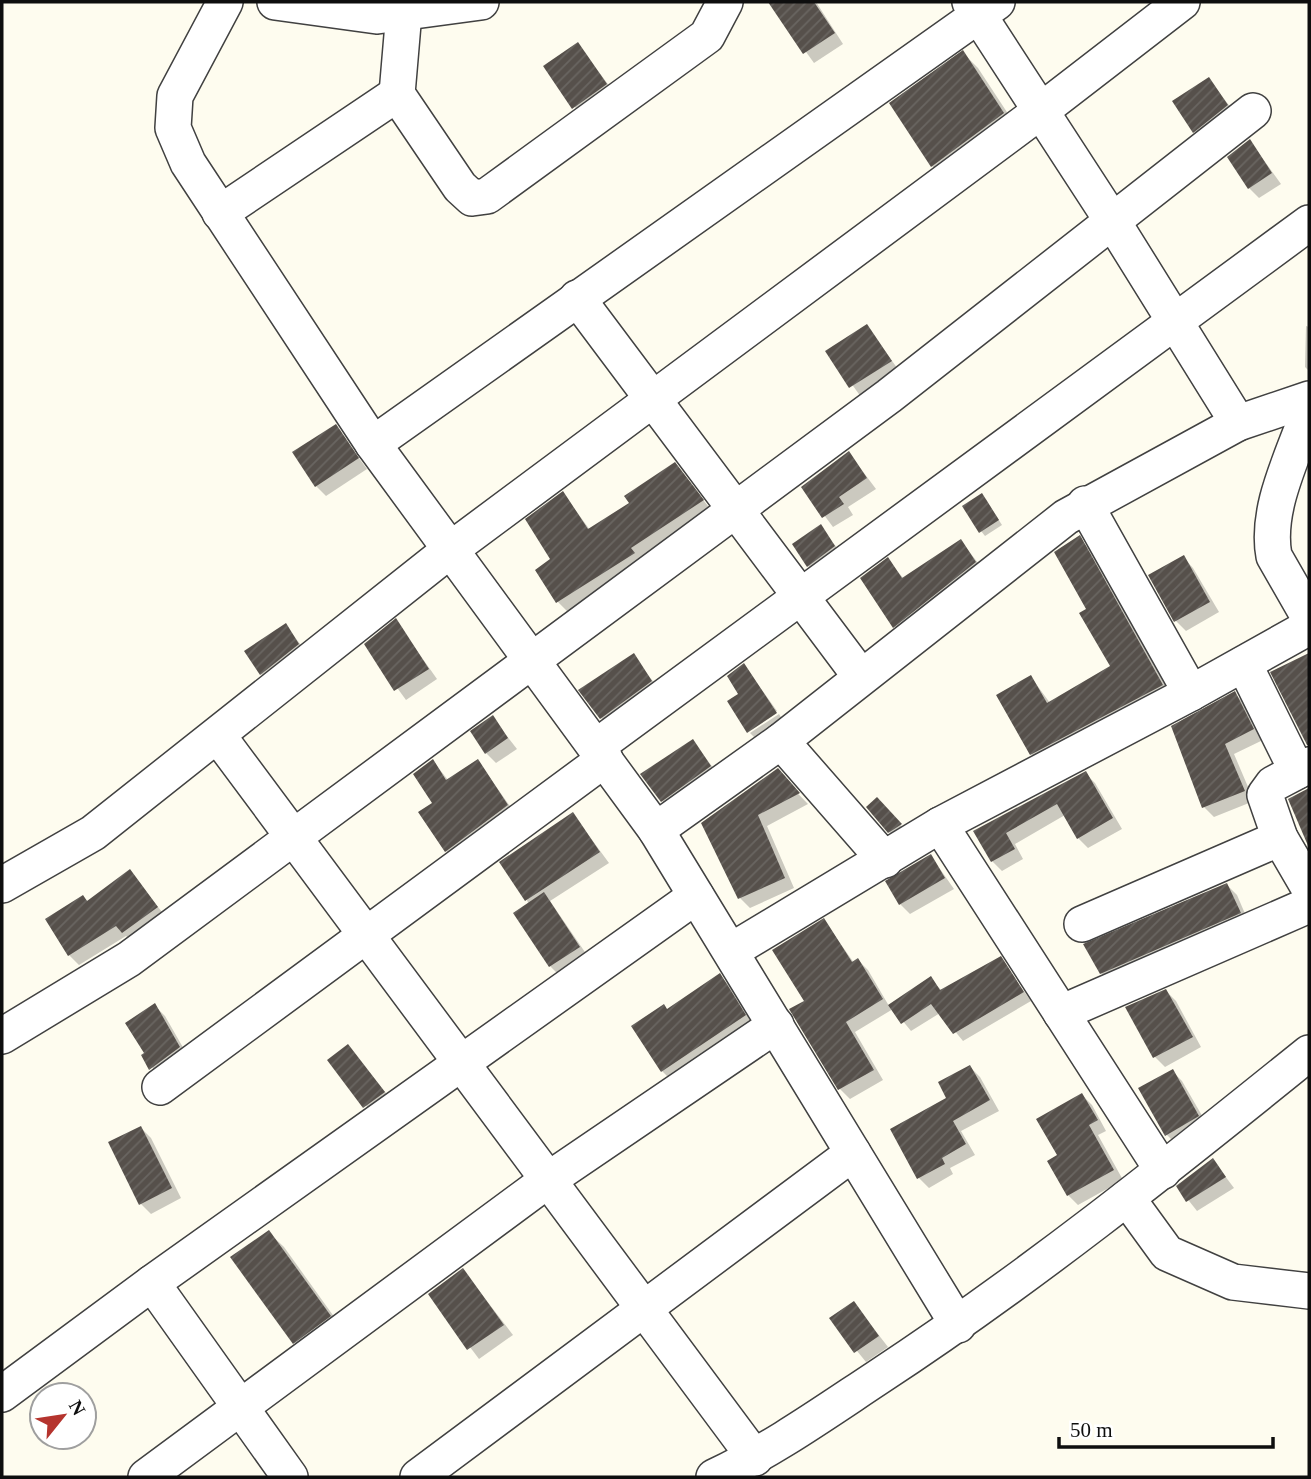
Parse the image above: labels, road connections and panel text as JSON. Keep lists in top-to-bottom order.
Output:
{
  "scale_bar": "50 m",
  "north": "top right"
}
